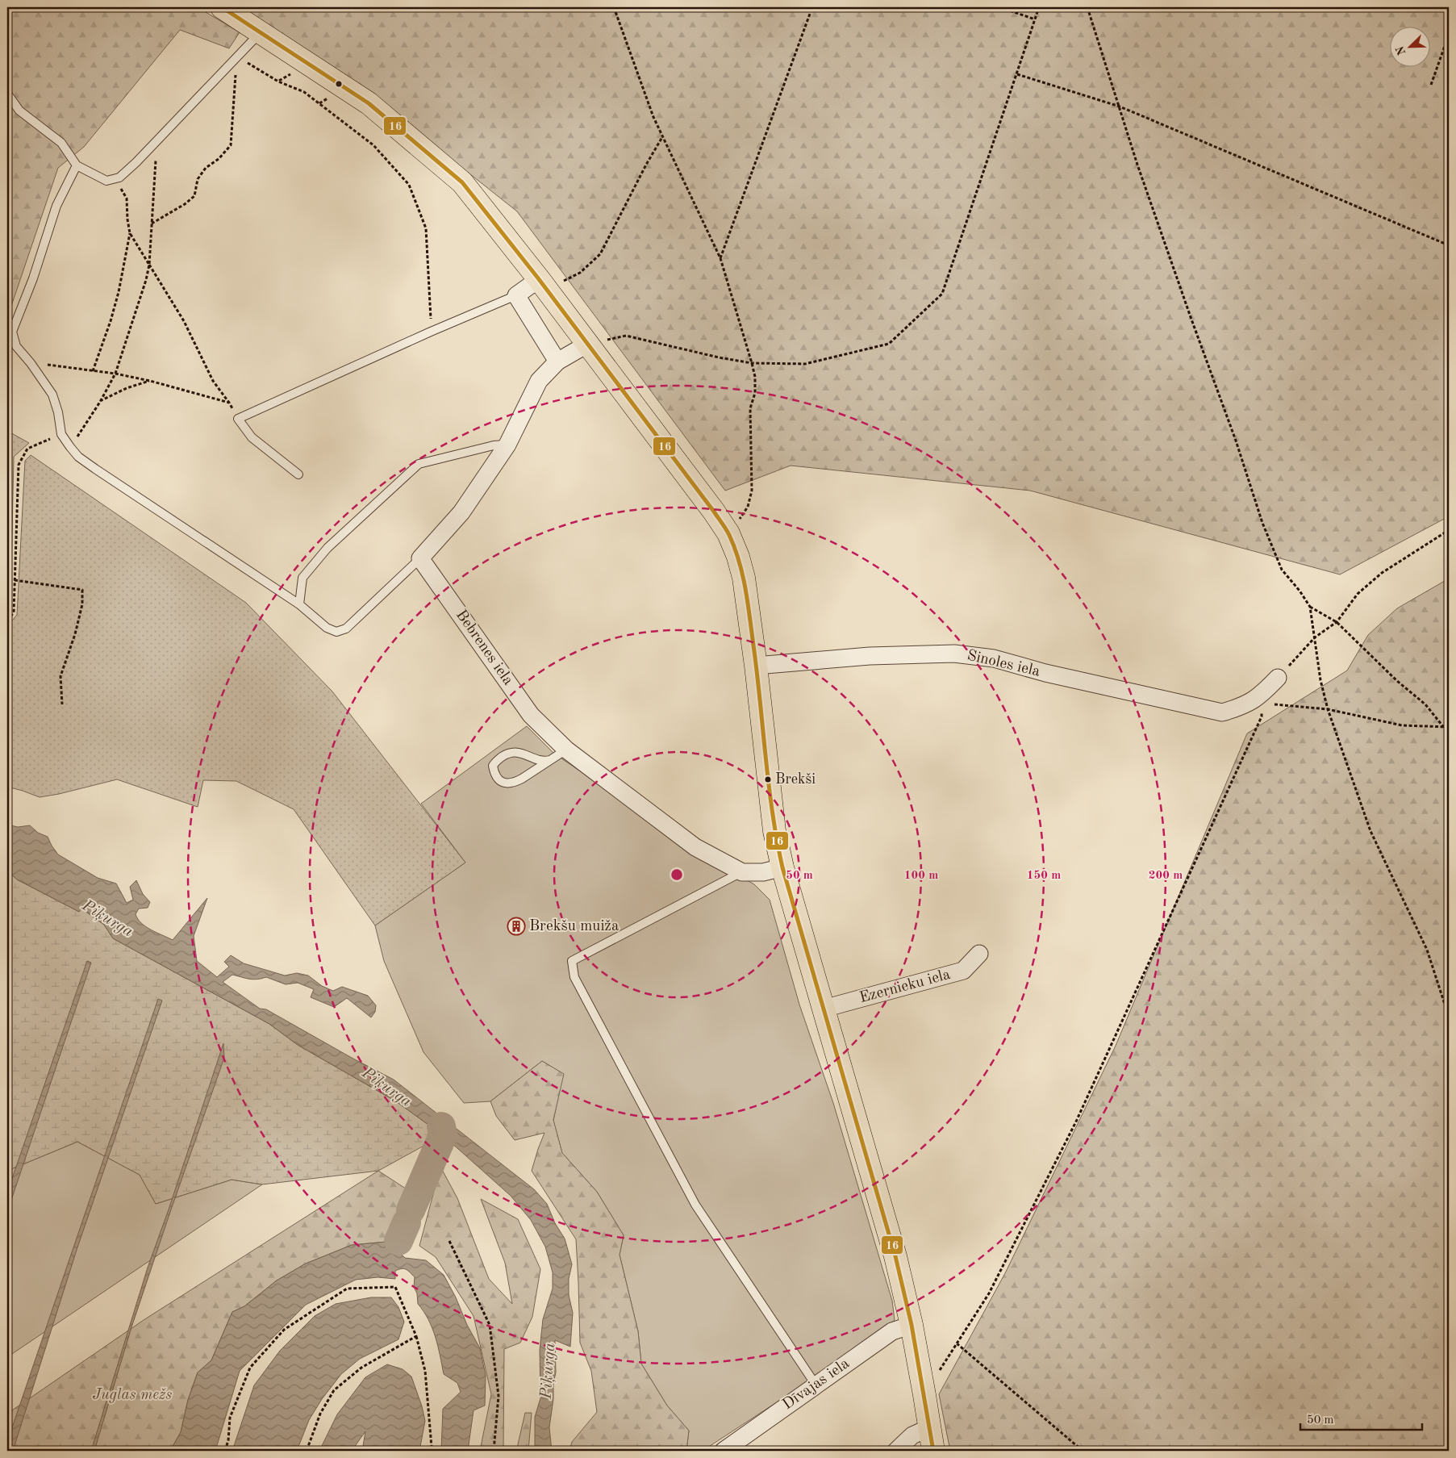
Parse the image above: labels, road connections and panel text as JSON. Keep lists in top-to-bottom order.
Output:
{
  "streets": {
    "street": [
      "Bebrenes iela",
      "Sinoles iela",
      "Ezernieku iela",
      "Dīvajas iela"
    ]
  },
  "water": ["Piķurga"],
  "parks": ["Juglas mežs"],
  "places": {
    "other": ["Brekši"],
    "building": ["Brekšu muiža"]
  },
  "lines": ["transit line 16"],
  "scale_bar": "50 m",
  "north": "bottom left",
  "rings": [
    "50 m",
    "100 m",
    "150 m",
    "200 m"
  ]
}
